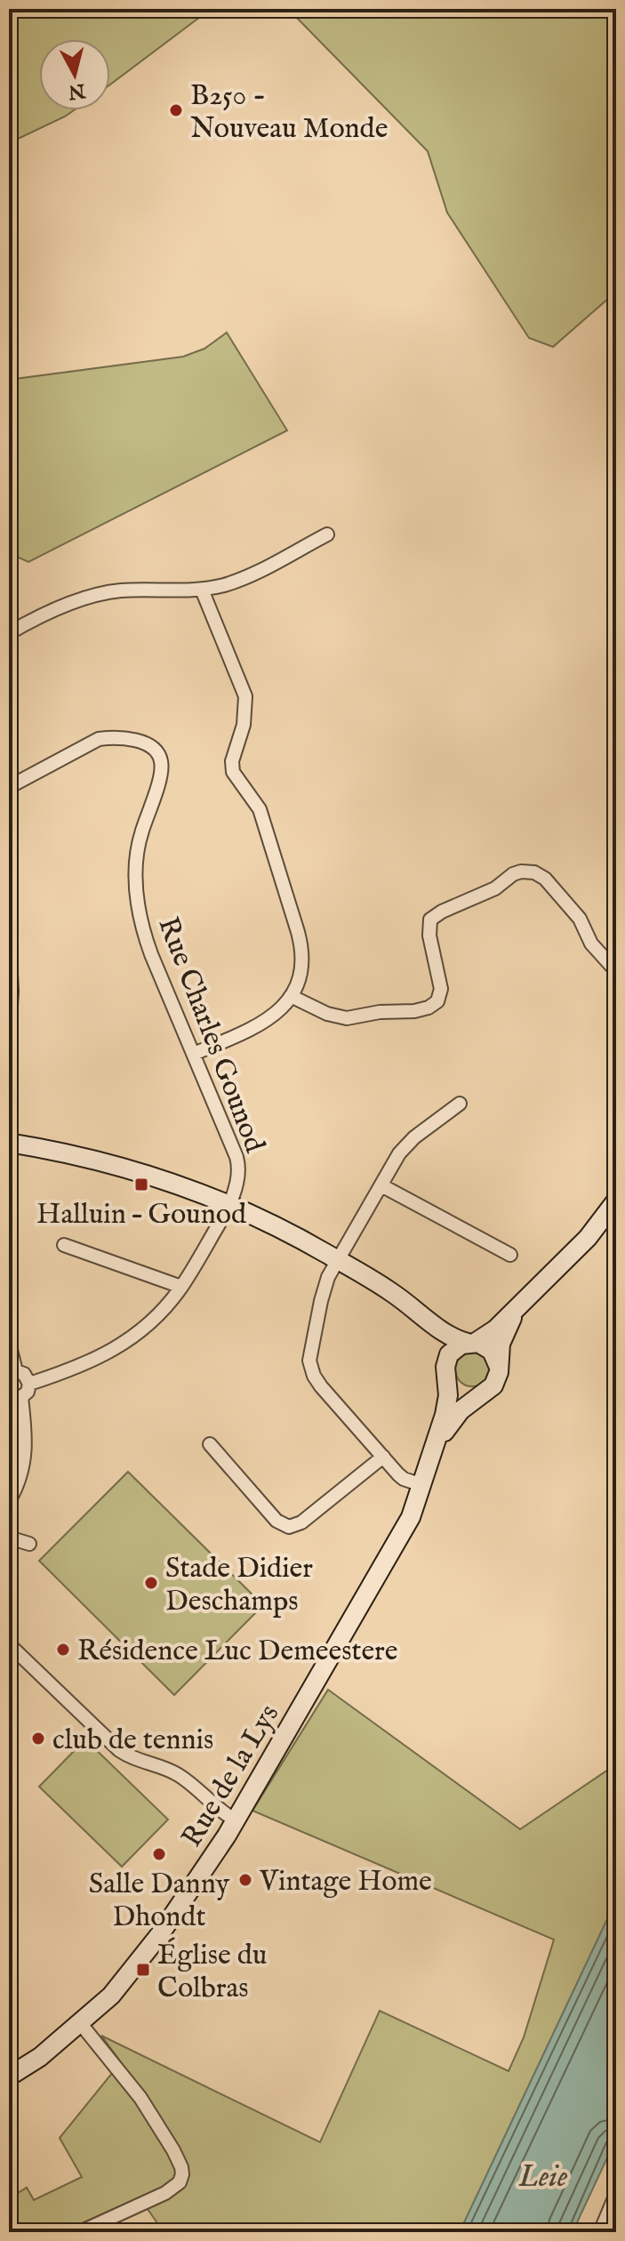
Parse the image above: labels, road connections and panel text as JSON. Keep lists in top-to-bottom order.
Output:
{
  "streets": {
    "main road": ["Rue de la Lys"],
    "street": ["Rue Charles Gounod"]
  },
  "water": ["Leie"],
  "places": {
    "other": [
      "B250 - Nouveau Monde",
      "Stade Didier Deschamps",
      "Résidence Luc Demeestere",
      "club de tennis",
      "Salle Danny Dhondt",
      "Vintage Home"
    ],
    "transit": ["Halluin – Gounod", "Église du Colbras"]
  },
  "north": "bottom"
}
